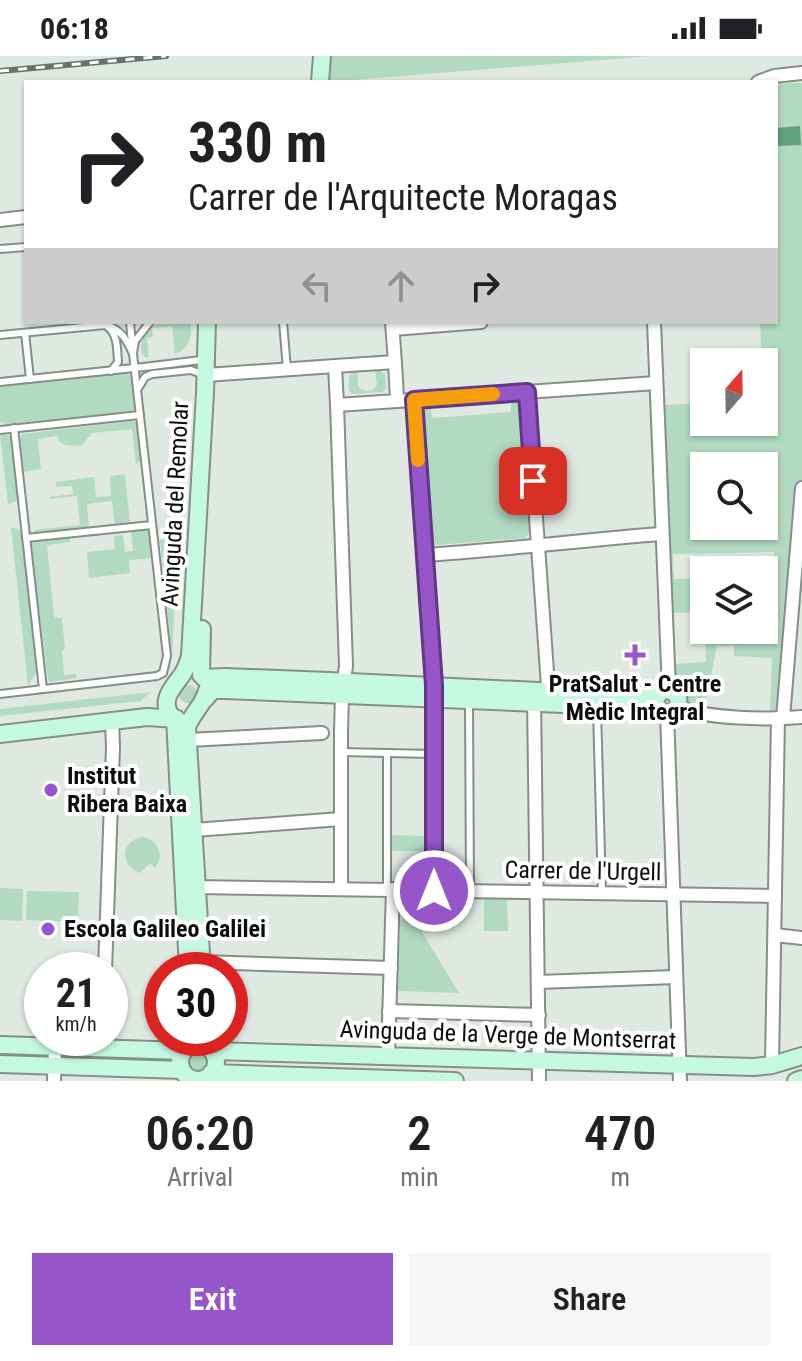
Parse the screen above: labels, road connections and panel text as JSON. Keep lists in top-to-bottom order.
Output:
{
  "streets": {
    "street": ["Avinguda del Remolar", "Carrer de l'Urgell", "Avinguda de la Verge de Montserrat"]
  },
  "places": {
    "health": ["PratSalut - Centre Mèdic Integral"],
    "other": ["Institut Ribera Baixa", "Escola Galileo Galilei"]
  },
  "north": "top",
  "page": {
    "status": "06:18",
    "turn": ["330 m", "Carrer de l'Arquitecte Moragas"],
    "speed": "21 km/h",
    "limit": "30",
    "eta": [
      "06:20",
      "Arrival",
      "2",
      "min",
      "470",
      "m"
    ],
    "buttons": ["Exit", "Share"]
  }
}
